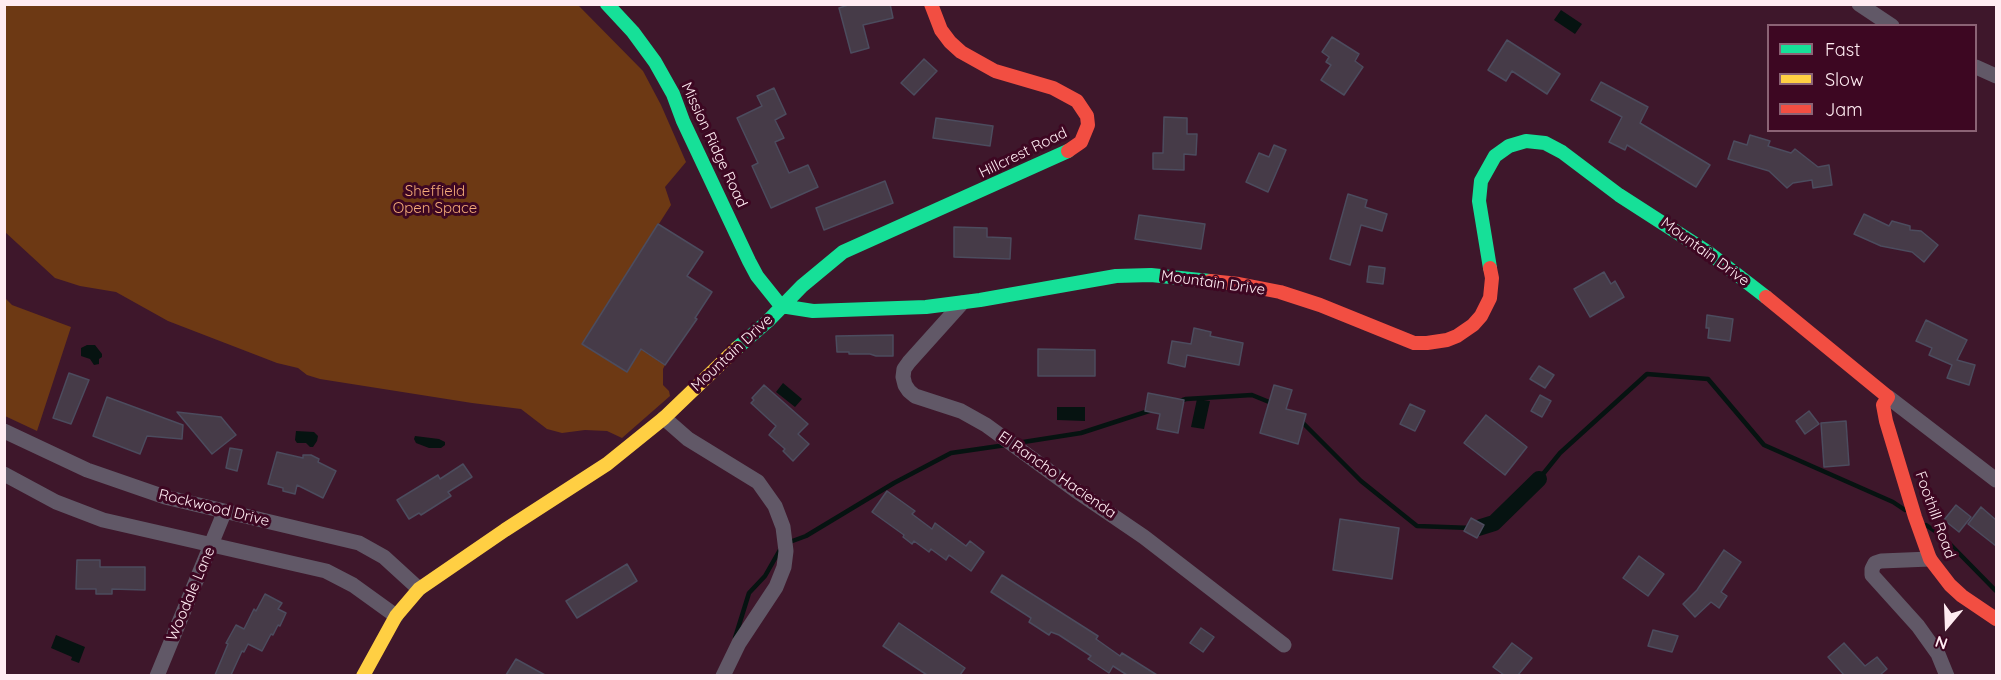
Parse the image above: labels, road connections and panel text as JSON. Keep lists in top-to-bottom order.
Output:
{
  "streets": {
    "main road": [
      "Mission Ridge Road",
      "Hillcrest Road",
      "Mountain Drive",
      "Foothill Road"
    ],
    "street": ["El Rancho Hacienda", "Rockwood Drive", "Woodale Lane"]
  },
  "crossings": [
    ["Mission Ridge Road", "Hillcrest Road"],
    ["Mission Ridge Road", "Mountain Drive"],
    ["Hillcrest Road", "Mountain Drive"],
    ["Mountain Drive", "El Rancho Hacienda"],
    ["Mountain Drive", "Rockwood Drive"],
    ["Mountain Drive", "Foothill Road"],
    ["Rockwood Drive", "Woodale Lane"]
  ],
  "parks": ["Sheffield Open Space"],
  "legend": ["Fast", "Slow", "Jam"],
  "north": "bottom"
}
